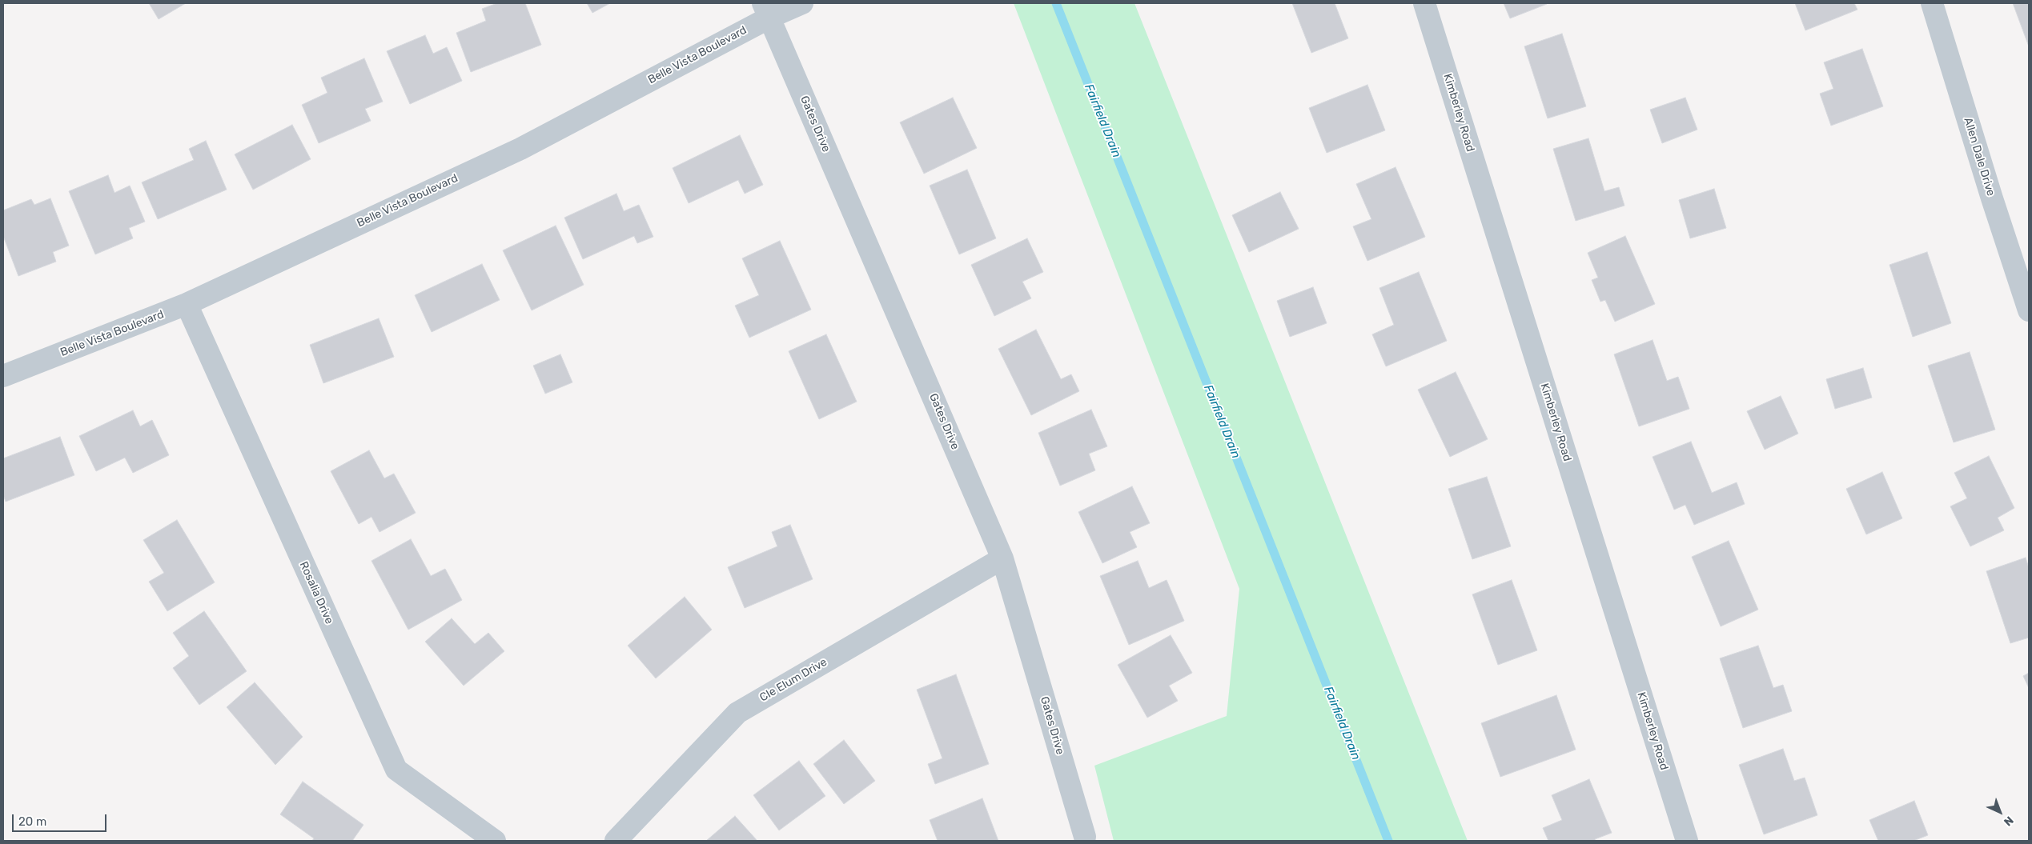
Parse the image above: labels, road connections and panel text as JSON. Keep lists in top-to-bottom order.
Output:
{
  "streets": {
    "street": [
      "Belle Vista Boulevard",
      "Kimberley Road",
      "Gates Drive",
      "Allen Dale Drive",
      "Rosalia Drive",
      "Cle Elum Drive"
    ]
  },
  "crossings": [
    ["Belle Vista Boulevard", "Gates Drive"],
    ["Belle Vista Boulevard", "Rosalia Drive"],
    ["Gates Drive", "Cle Elum Drive"]
  ],
  "water": ["Fairfield Drain"],
  "scale_bar": "20 m",
  "north": "bottom right"
}
